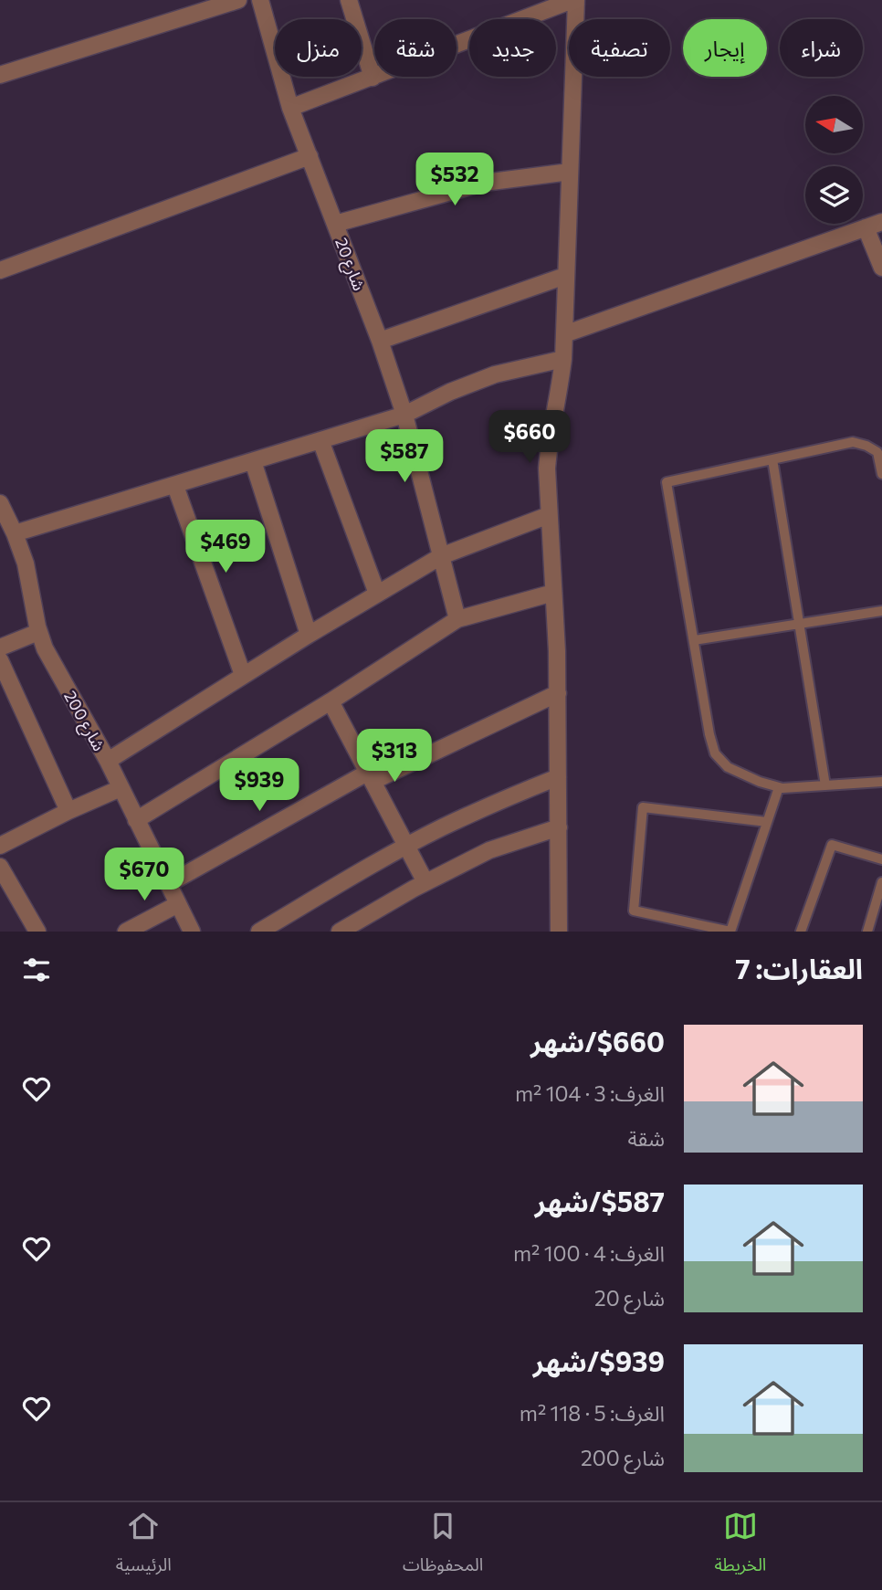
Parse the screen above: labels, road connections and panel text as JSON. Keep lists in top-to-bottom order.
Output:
{
  "streets": {
    "street": ["شارع 20", "شارع 200"]
  },
  "north": "left",
  "page": {
    "chip": [
      "شراء",
      "إيجار",
      "تصفية",
      "جديد",
      "شقة",
      "منزل"
    ],
    "price": [
      "$532",
      "$660",
      "$587",
      "$469",
      "$313",
      "$939",
      "$670"
    ],
    "heading": "العقارات: 7",
    "list": [
      {
        "name": "$660/شهر",
        "note": "الغرف: 3 · 104 m² · شقة"
      },
      {
        "name": "$587/شهر",
        "note": "الغرف: 4 · 100 m² · شارع 20"
      },
      {
        "name": "$939/شهر",
        "note": "الغرف: 5 · 118 m² · شارع 200"
      }
    ],
    "tabs": ["الخريطة", "المحفوظات", "الرئيسية"]
  }
}
